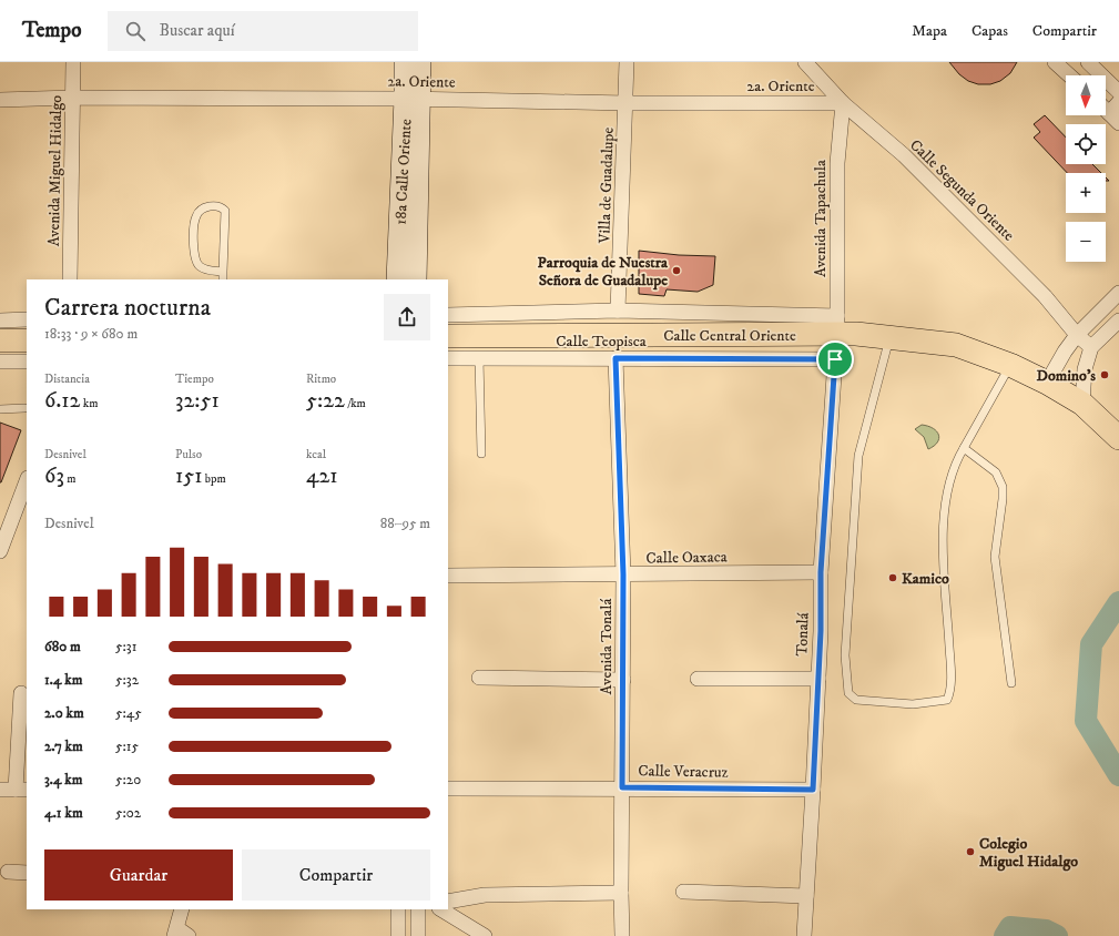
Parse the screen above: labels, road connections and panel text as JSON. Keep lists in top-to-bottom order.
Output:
{
  "streets": {
    "main road": ["18a Calle Oriente", "Calle Central Oriente"],
    "street": [
      "2a. Oriente",
      "Avenida Miguel Hidalgo",
      "Villa de Guadalupe",
      "Calle Segunda Oriente",
      "Avenida Tapachula",
      "Calle Teopisca",
      "Calle Oaxaca",
      "Tonalá",
      "Avenida Tonalá",
      "Calle Veracruz"
    ]
  },
  "crossings": [
    ["2a. Oriente", "Avenida Miguel Hidalgo"],
    ["2a. Oriente", "18a Calle Oriente"],
    ["2a. Oriente", "Villa de Guadalupe"],
    ["2a. Oriente", "Calle Segunda Oriente"],
    ["2a. Oriente", "Avenida Tapachula"],
    ["Calle Segunda Oriente", "Avenida Tapachula"],
    ["Avenida Tapachula", "Calle Central Oriente"],
    ["Avenida Tapachula", "Tonalá"],
    ["Calle Central Oriente", "Tonalá"],
    ["Calle Teopisca", "Tonalá"],
    ["Calle Teopisca", "Avenida Tonalá"],
    ["Calle Oaxaca", "Tonalá"],
    ["Calle Oaxaca", "Avenida Tonalá"],
    ["Tonalá", "Calle Veracruz"],
    ["Avenida Tonalá", "Calle Veracruz"]
  ],
  "places": [
    "Parroquia de Nuestra Señora de Guadalupe",
    "Domino's",
    "Kamico",
    "Colegio Miguel Hidalgo"
  ],
  "north": "bottom",
  "page": {
    "header": "Tempo",
    "search": "Buscar aquí",
    "nav": ["Mapa", "Capas", "Compartir"],
    "map_buttons": ["+", "−"],
    "heading": ["Carrera nocturna", "18:33 · 9 × 680 m"],
    "stats": [
      ["Distancia", "6.12 km"],
      ["Tiempo", "32:51"],
      ["Ritmo", "5:22 /km"],
      ["Desnivel", "63 m"],
      ["Pulso", "151 bpm"],
      ["kcal", "421"]
    ],
    "chart": ["Desnivel", "88–95 m"],
    "list": [
      {
        "name": "680 m",
        "note": "5:31"
      },
      {
        "name": "1.4 km",
        "note": "5:32"
      },
      {
        "name": "2.0 km",
        "note": "5:45"
      },
      {
        "name": "2.7 km",
        "note": "5:15"
      },
      {
        "name": "3.4 km",
        "note": "5:20"
      },
      {
        "name": "4.1 km",
        "note": "5:02"
      }
    ],
    "buttons": ["Guardar", "Compartir"]
  }
}
